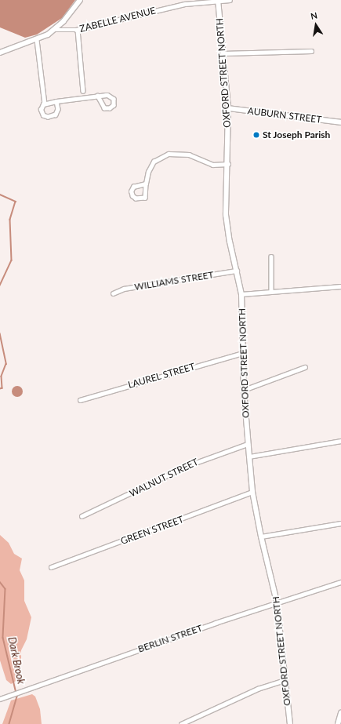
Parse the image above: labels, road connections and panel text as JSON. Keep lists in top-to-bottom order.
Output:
{
  "streets": {
    "main road": ["OXFORD STREET NORTH", "AUBURN STREET"],
    "street": [
      "ZABELLE AVENUE",
      "WILLIAMS STREET",
      "LAUREL STREET",
      "WALNUT STREET",
      "GREEN STREET",
      "BERLIN STREET"
    ]
  },
  "crossings": [
    ["ZABELLE AVENUE", "OXFORD STREET NORTH"],
    ["OXFORD STREET NORTH", "AUBURN STREET"],
    ["OXFORD STREET NORTH", "WILLIAMS STREET"],
    ["OXFORD STREET NORTH", "LAUREL STREET"],
    ["OXFORD STREET NORTH", "WALNUT STREET"],
    ["OXFORD STREET NORTH", "GREEN STREET"],
    ["OXFORD STREET NORTH", "BERLIN STREET"]
  ],
  "water": ["Dark Brook"],
  "places": ["St Joseph Parish"],
  "north": "top"
}
